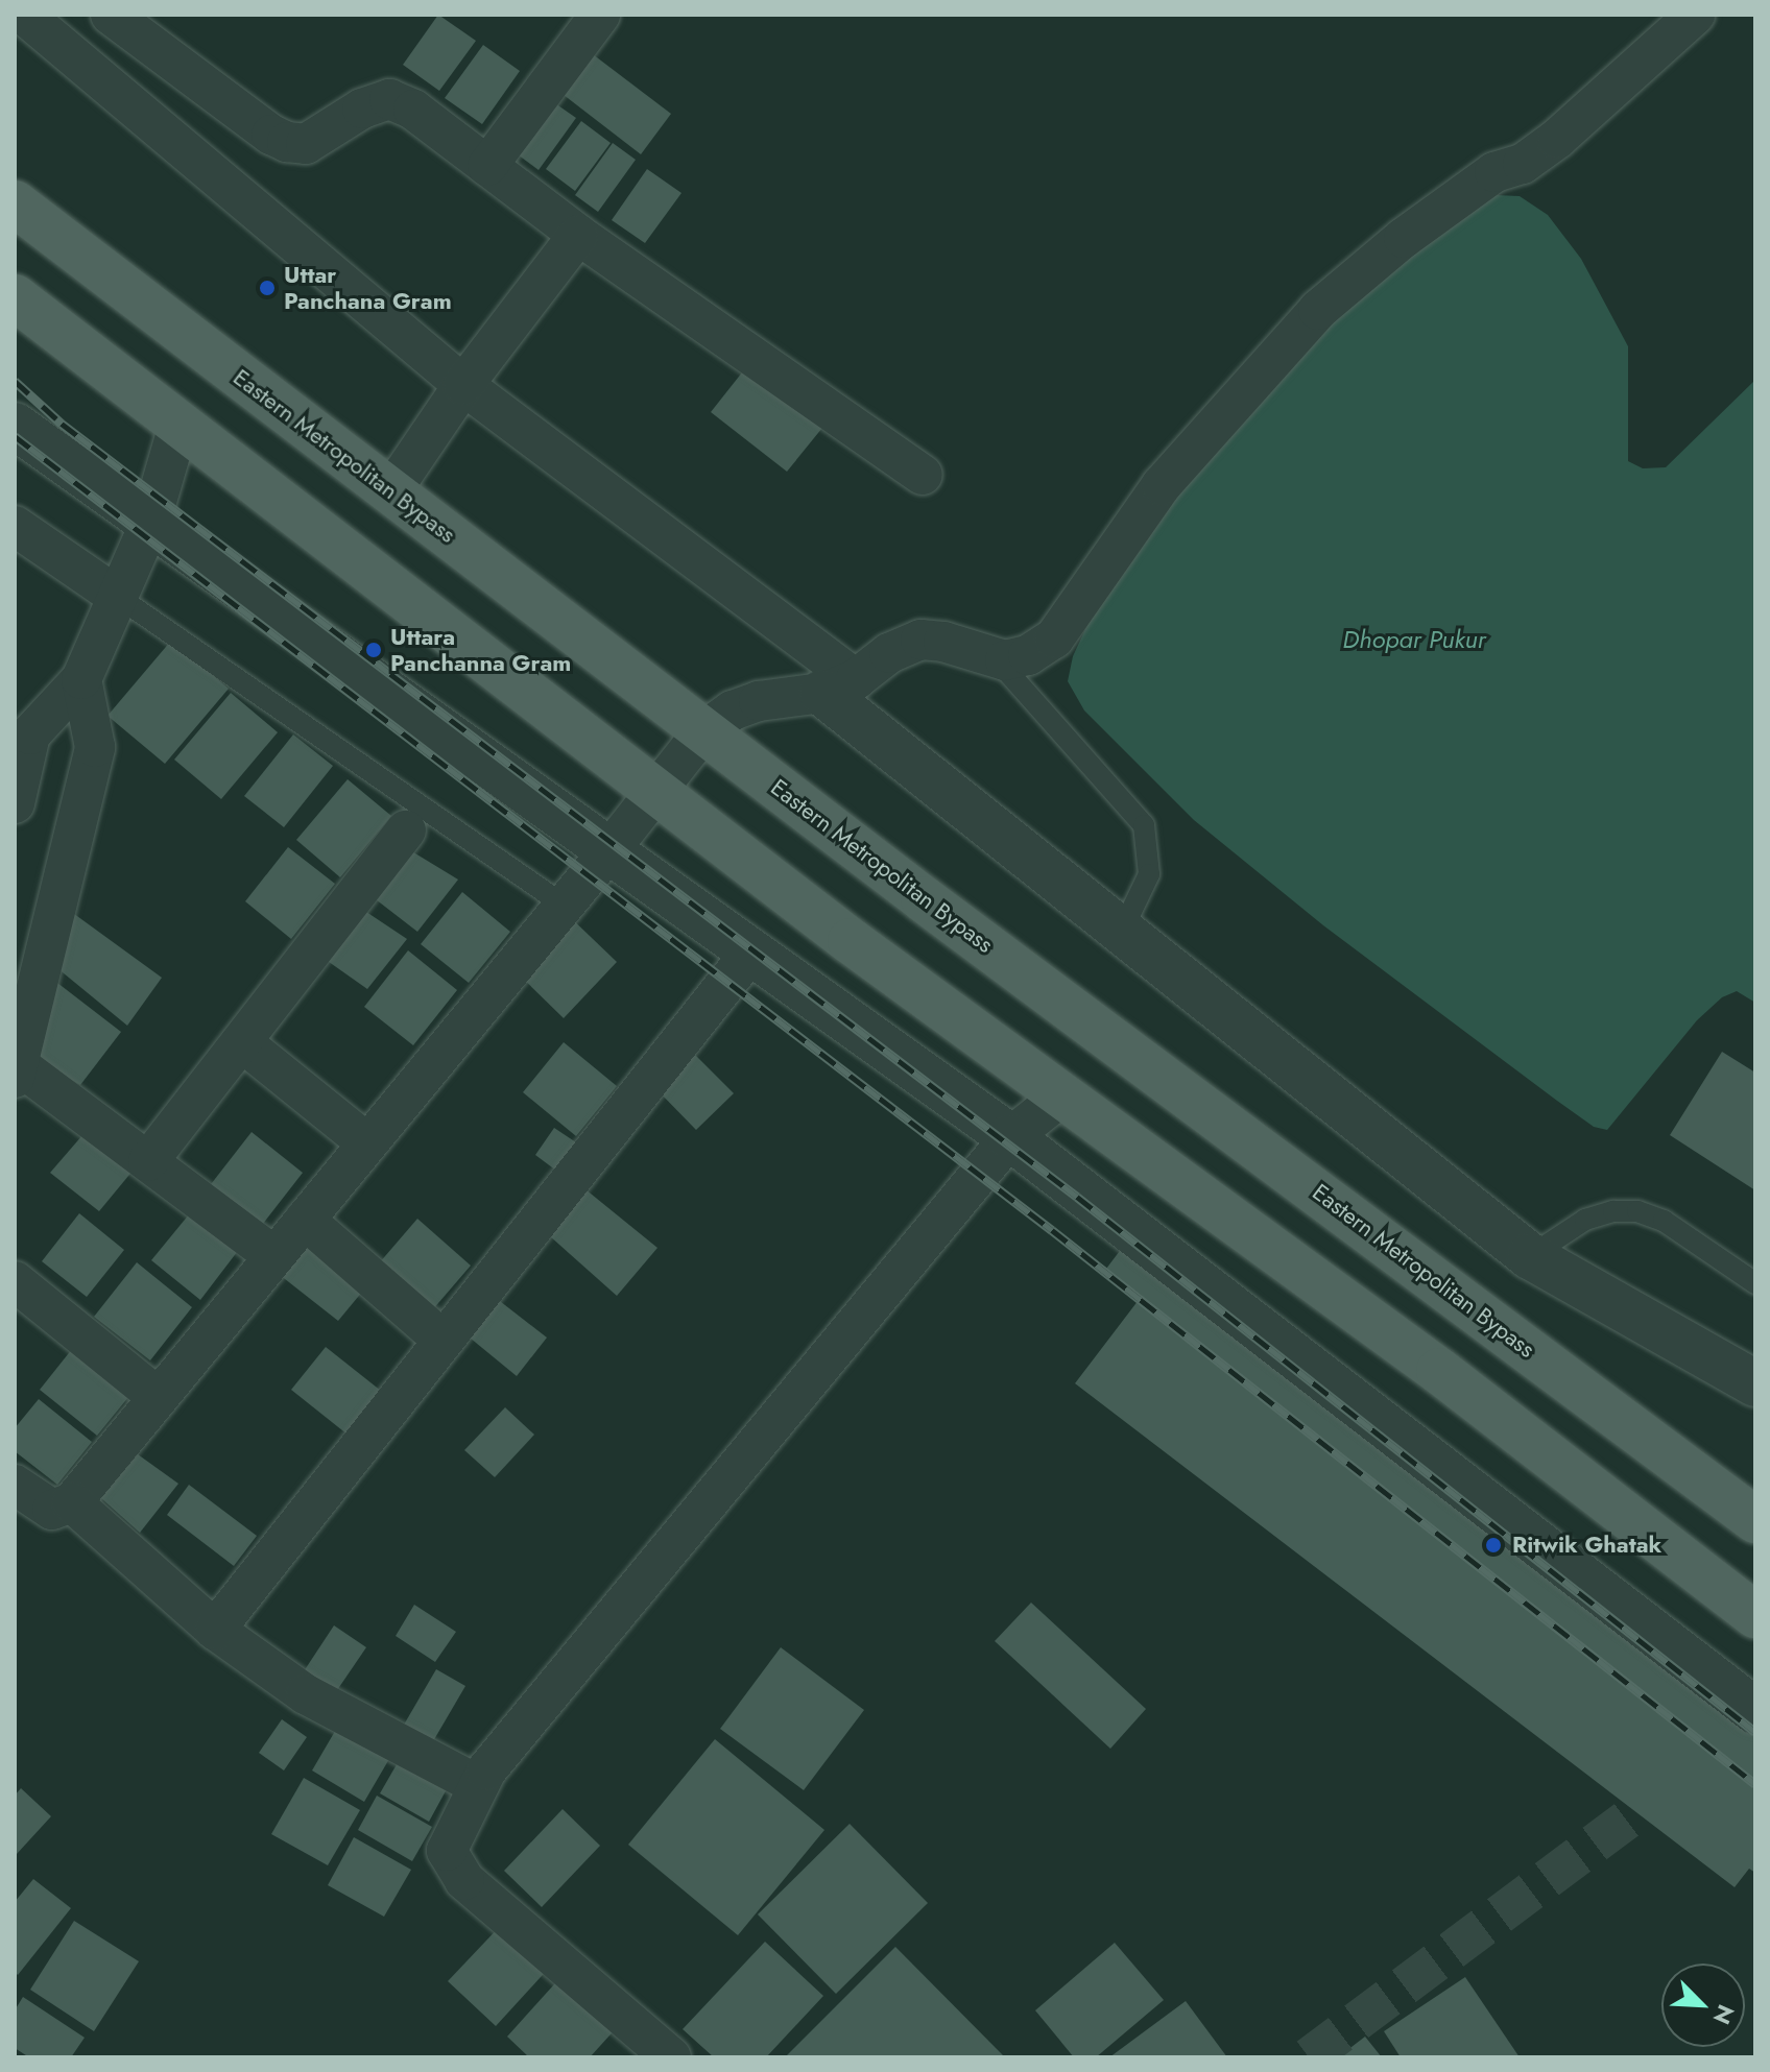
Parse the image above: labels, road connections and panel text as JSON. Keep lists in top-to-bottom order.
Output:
{
  "streets": {
    "main road": ["Eastern Metropolitan Bypass"]
  },
  "water": ["Dhopar Pukur"],
  "places": ["Uttar Panchana Gram", "Uttara Panchanna Gram", "Ritwik Ghatak"],
  "north": "bottom right"
}
